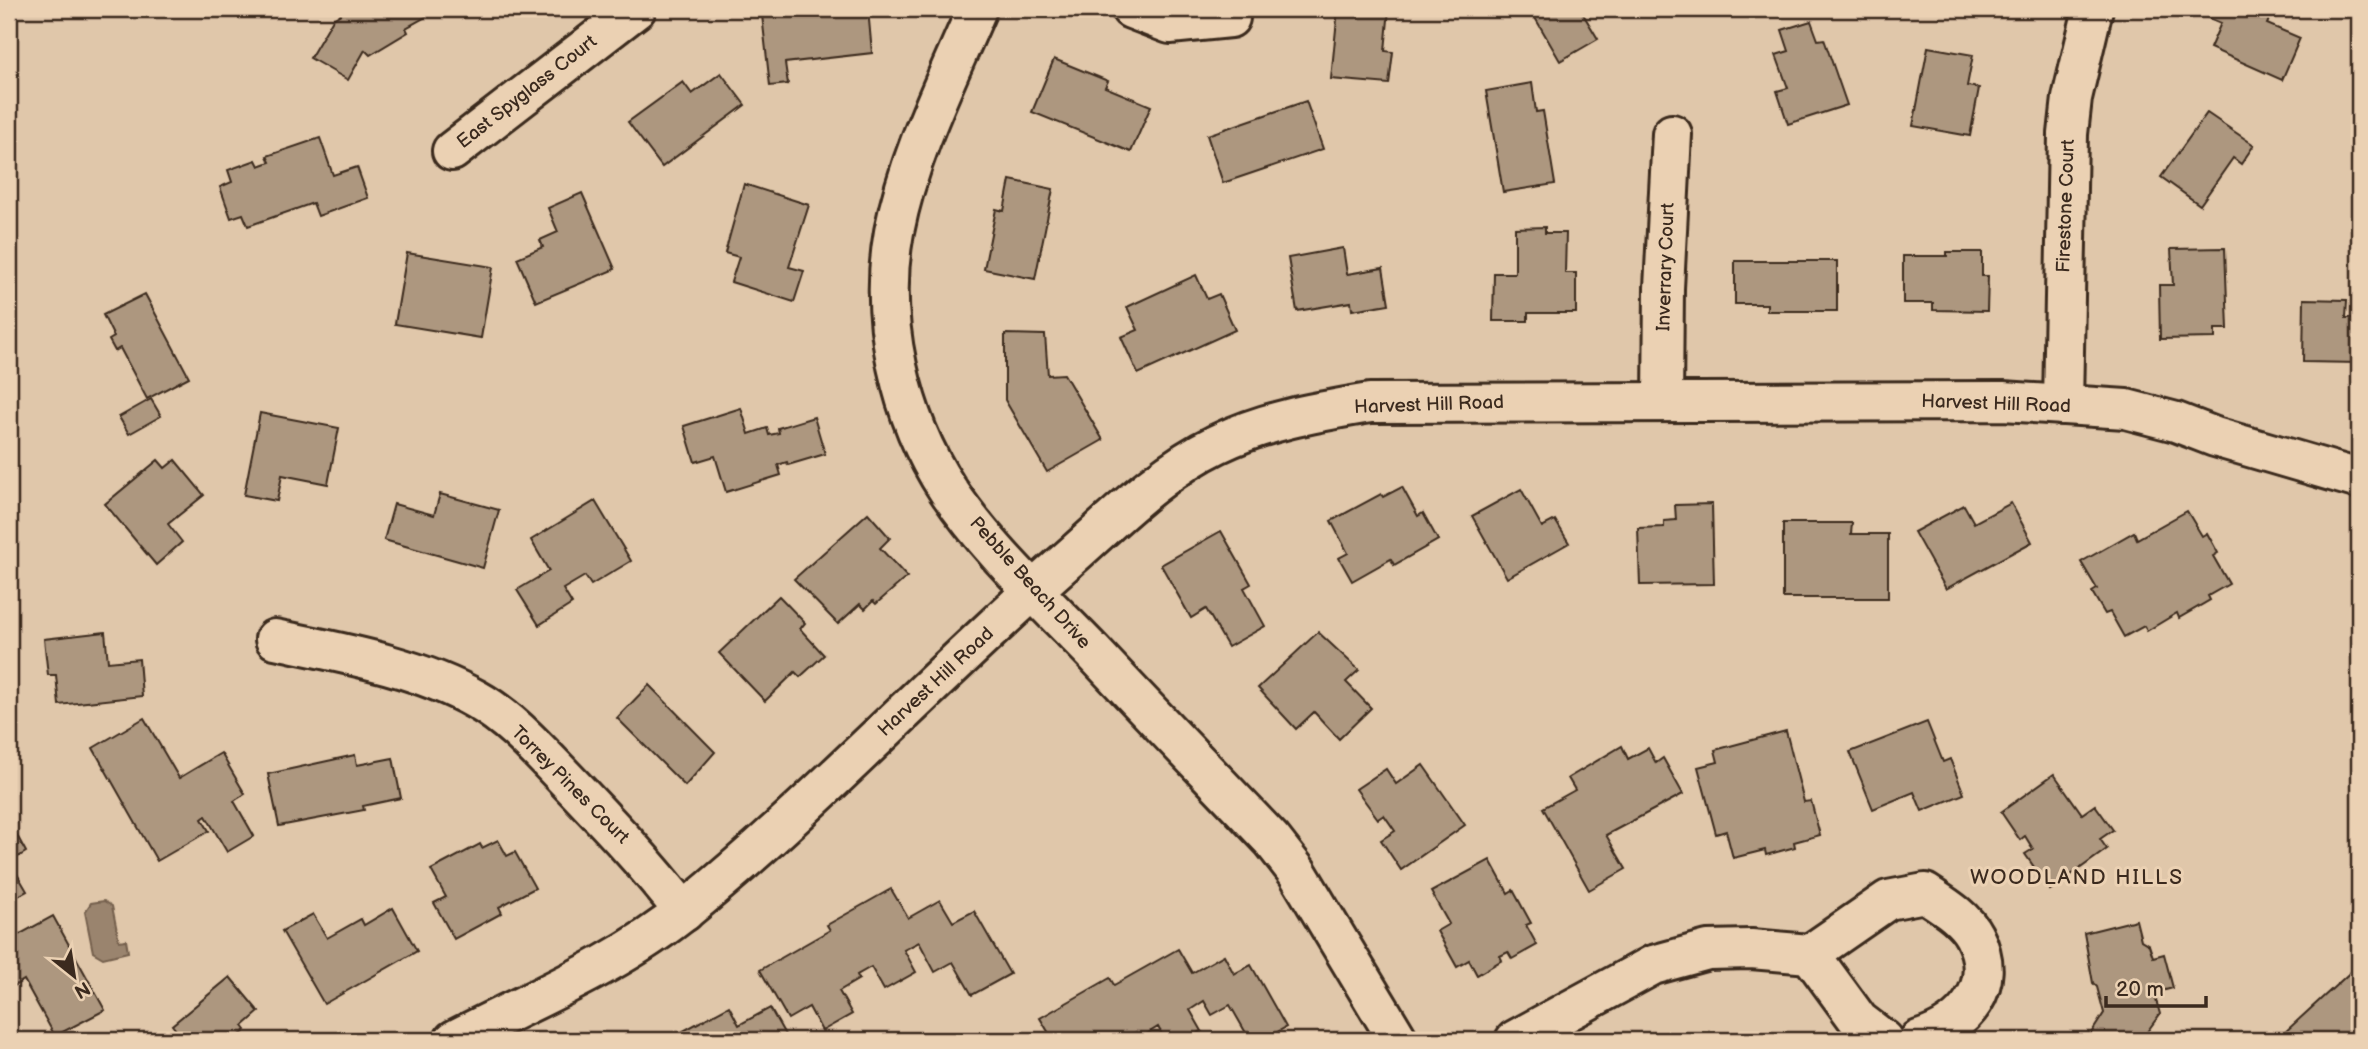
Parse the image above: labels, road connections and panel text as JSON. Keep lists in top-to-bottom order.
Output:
{
  "streets": {
    "street": [
      "East Spyglass Court",
      "Firestone Court",
      "Inverrary Court",
      "Harvest Hill Road",
      "Pebble Beach Drive",
      "Torrey Pines Court"
    ]
  },
  "crossings": [
    ["Firestone Court", "Harvest Hill Road"],
    ["Inverrary Court", "Harvest Hill Road"],
    ["Harvest Hill Road", "Pebble Beach Drive"],
    ["Harvest Hill Road", "Torrey Pines Court"]
  ],
  "districts": ["WOODLAND HILLS"],
  "scale_bar": "20 m",
  "north": "bottom right"
}
